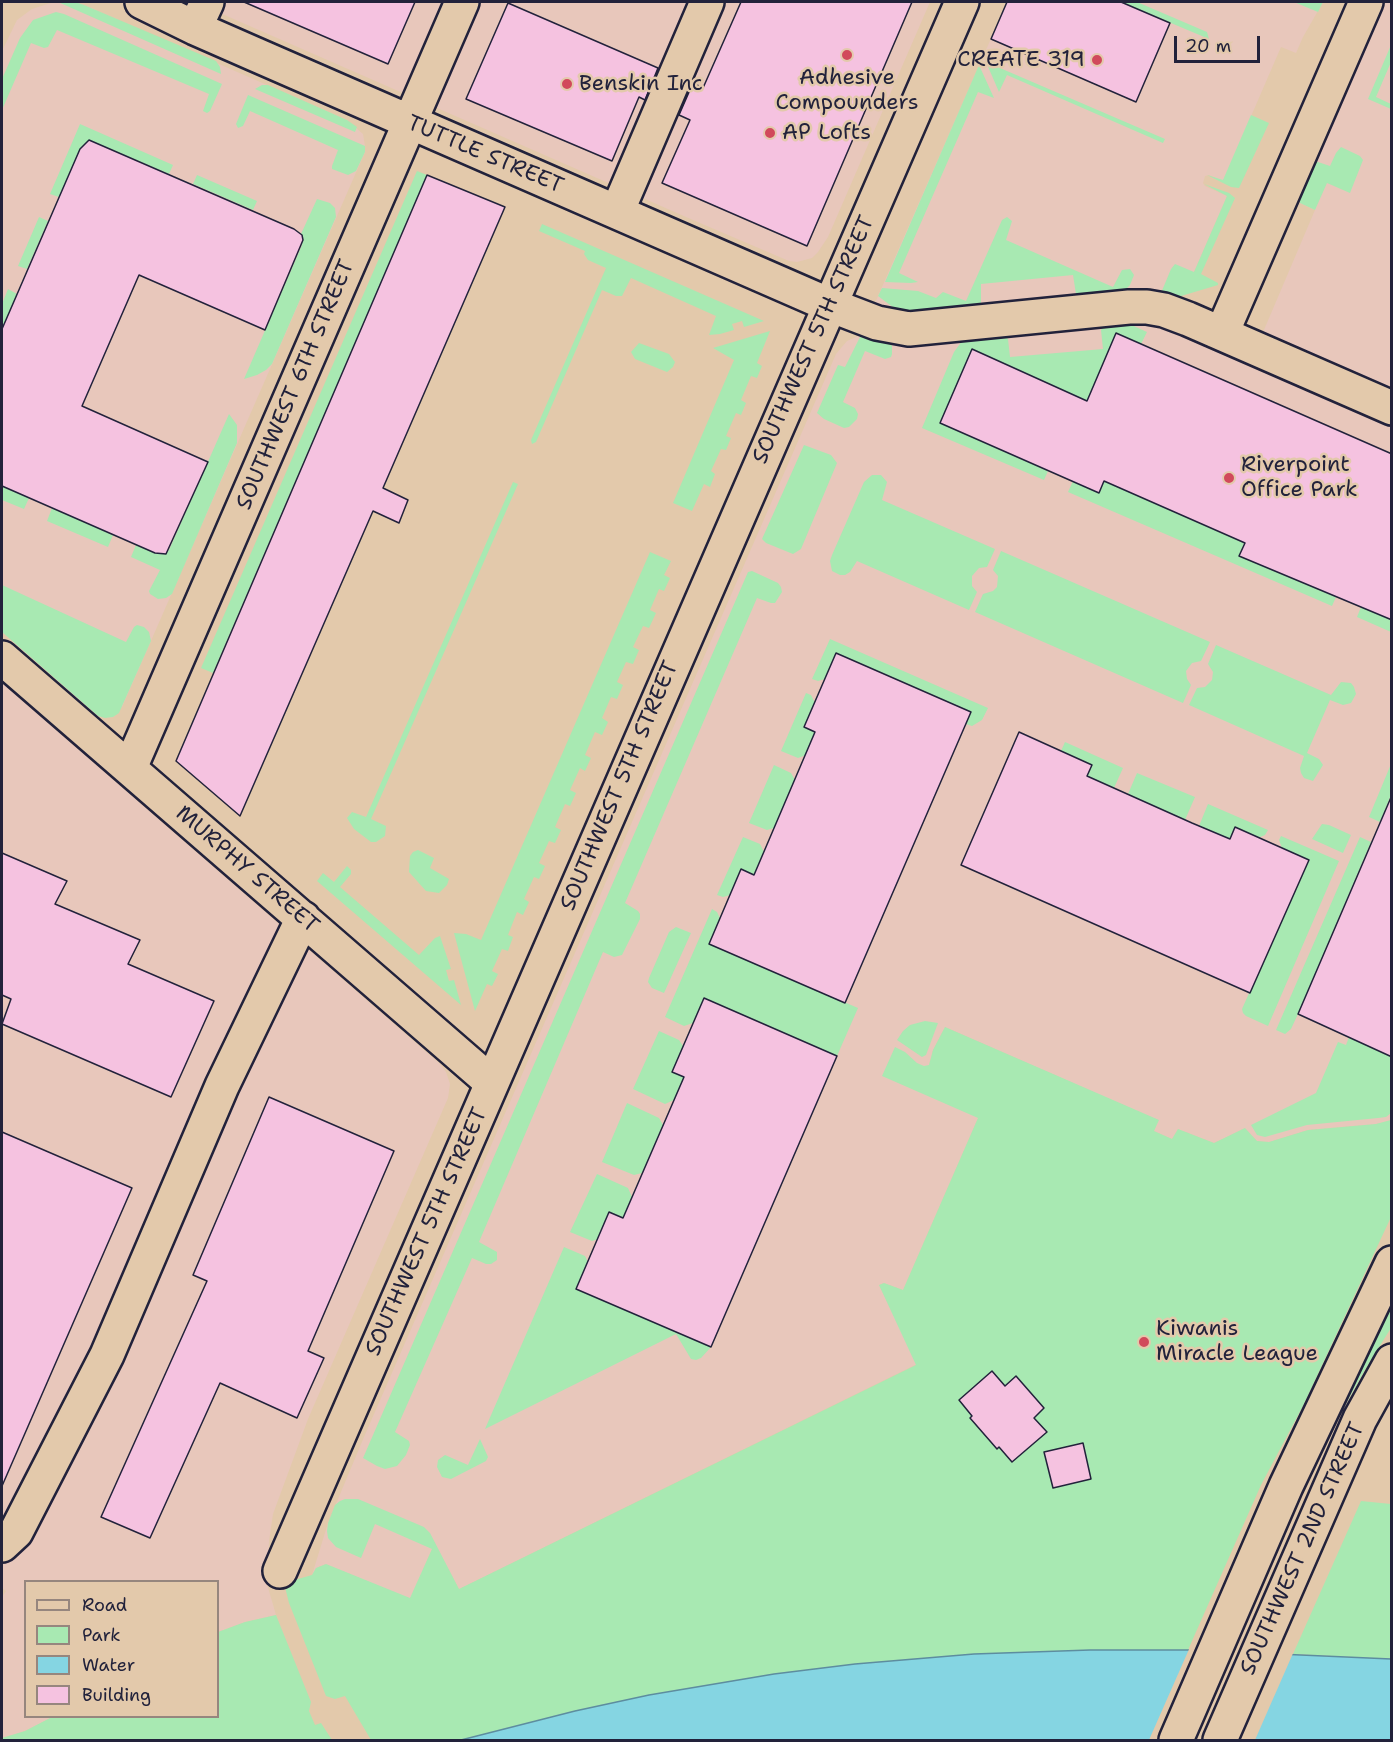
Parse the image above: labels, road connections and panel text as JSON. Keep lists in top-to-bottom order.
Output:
{
  "streets": {
    "street": [
      "TUTTLE STREET",
      "SOUTHWEST 5TH STREET",
      "SOUTHWEST 6TH STREET",
      "MURPHY STREET",
      "SOUTHWEST 2ND STREET"
    ]
  },
  "crossings": [
    ["TUTTLE STREET", "SOUTHWEST 5TH STREET"],
    ["TUTTLE STREET", "SOUTHWEST 6TH STREET"],
    ["SOUTHWEST 5TH STREET", "MURPHY STREET"],
    ["SOUTHWEST 6TH STREET", "MURPHY STREET"]
  ],
  "places": [
    "Adhesive Compounders",
    "CREATE 319",
    "Benskin Inc",
    "AP Lofts",
    "Riverpoint Office Park",
    "Kiwanis Miracle League"
  ],
  "legend": [
    "Road",
    "Park",
    "Water",
    "Building"
  ],
  "scale_bar": "20 m"
}
